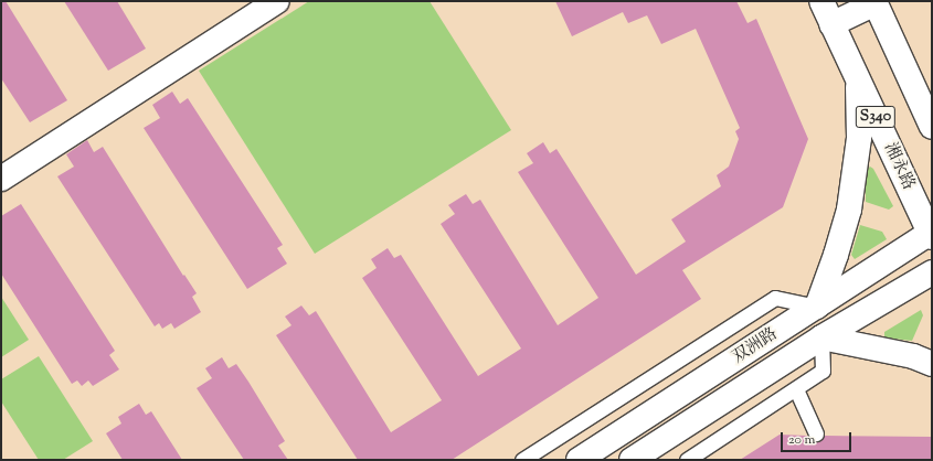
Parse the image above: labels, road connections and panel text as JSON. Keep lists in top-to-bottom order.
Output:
{
  "streets": {
    "main road": ["S340", "湘永路", "双洲路"]
  },
  "crossings": [
    ["湘永路", "双洲路"]
  ],
  "scale_bar": "20 m"
}
